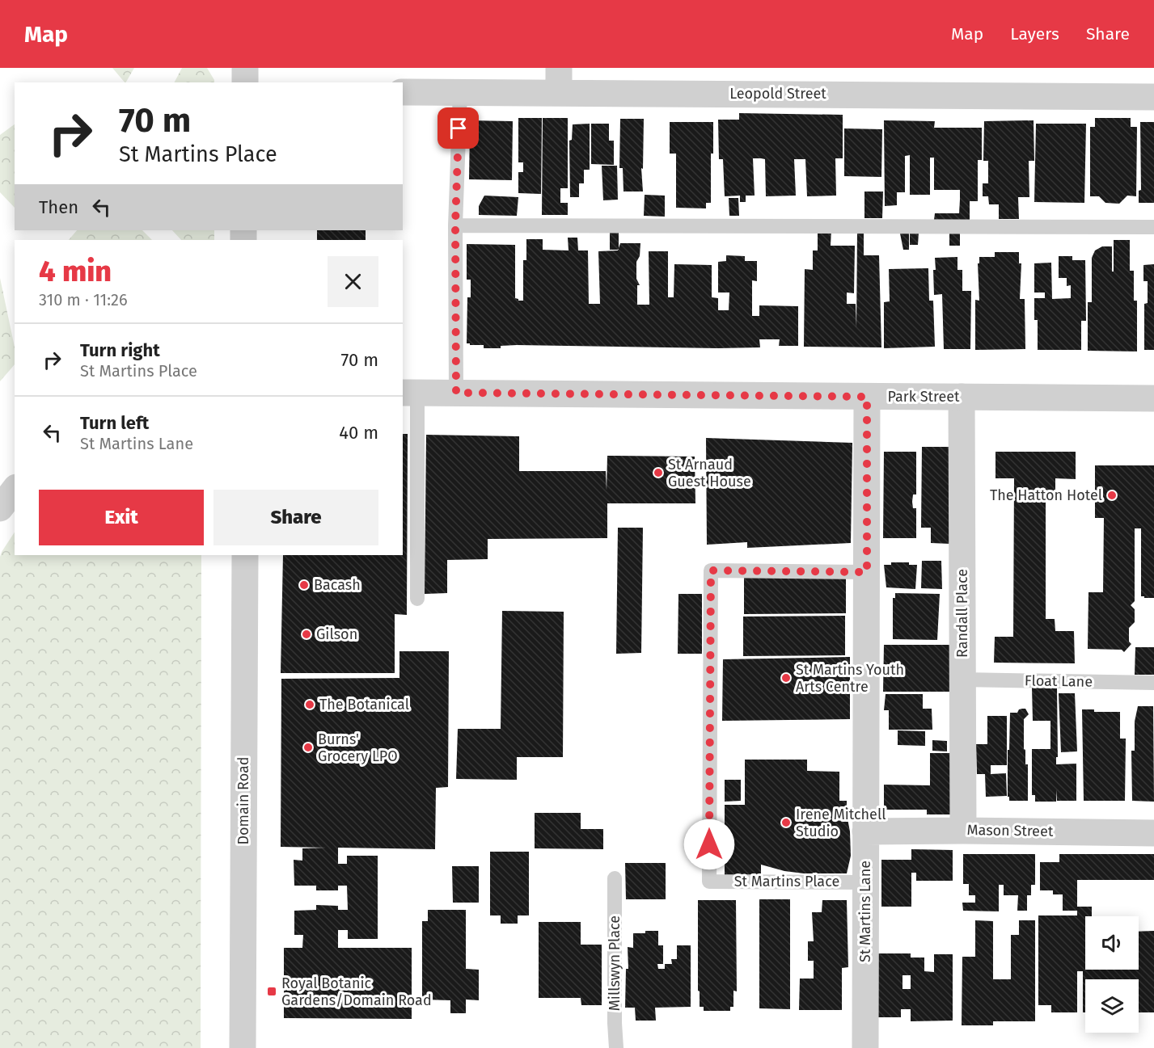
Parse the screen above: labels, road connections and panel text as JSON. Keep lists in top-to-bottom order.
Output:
{
  "streets": {
    "street": [
      "Leopold Street",
      "Park Street",
      "Randall Place",
      "Domain Road",
      "Mason Street",
      "St Martins Lane"
    ],
    "lane": ["Float Lane", "St Martins Place", "Millswyn Place"]
  },
  "crossings": [
    ["Park Street", "Randall Place"],
    ["Park Street", "St Martins Lane"],
    ["Randall Place", "Float Lane"],
    ["Randall Place", "Mason Street"],
    ["Mason Street", "St Martins Lane"],
    ["St Martins Place", "St Martins Lane"]
  ],
  "places": {
    "other": [
      "St Arnaud Guest House",
      "The Hatton Hotel",
      "Bacash",
      "Gilson",
      "St Martins Youth Arts Centre",
      "The Botanical",
      "Burns' Grocery LPO",
      "Irene Mitchell Studio"
    ],
    "transit": ["Royal Botanic Gardens/Domain Road"]
  },
  "page": {
    "header": "Map",
    "nav": ["Map", "Layers", "Share"],
    "turn": ["70 m", "St Martins Place"],
    "then": "Then",
    "heading": ["4 min", "310 m · 11:26"],
    "list": [
      {
        "name": "Turn right",
        "note": "St Martins Place",
        "value": "70 m"
      },
      {
        "name": "Turn left",
        "note": "St Martins Lane",
        "value": "40 m"
      }
    ],
    "buttons": ["Exit", "Share"]
  }
}
